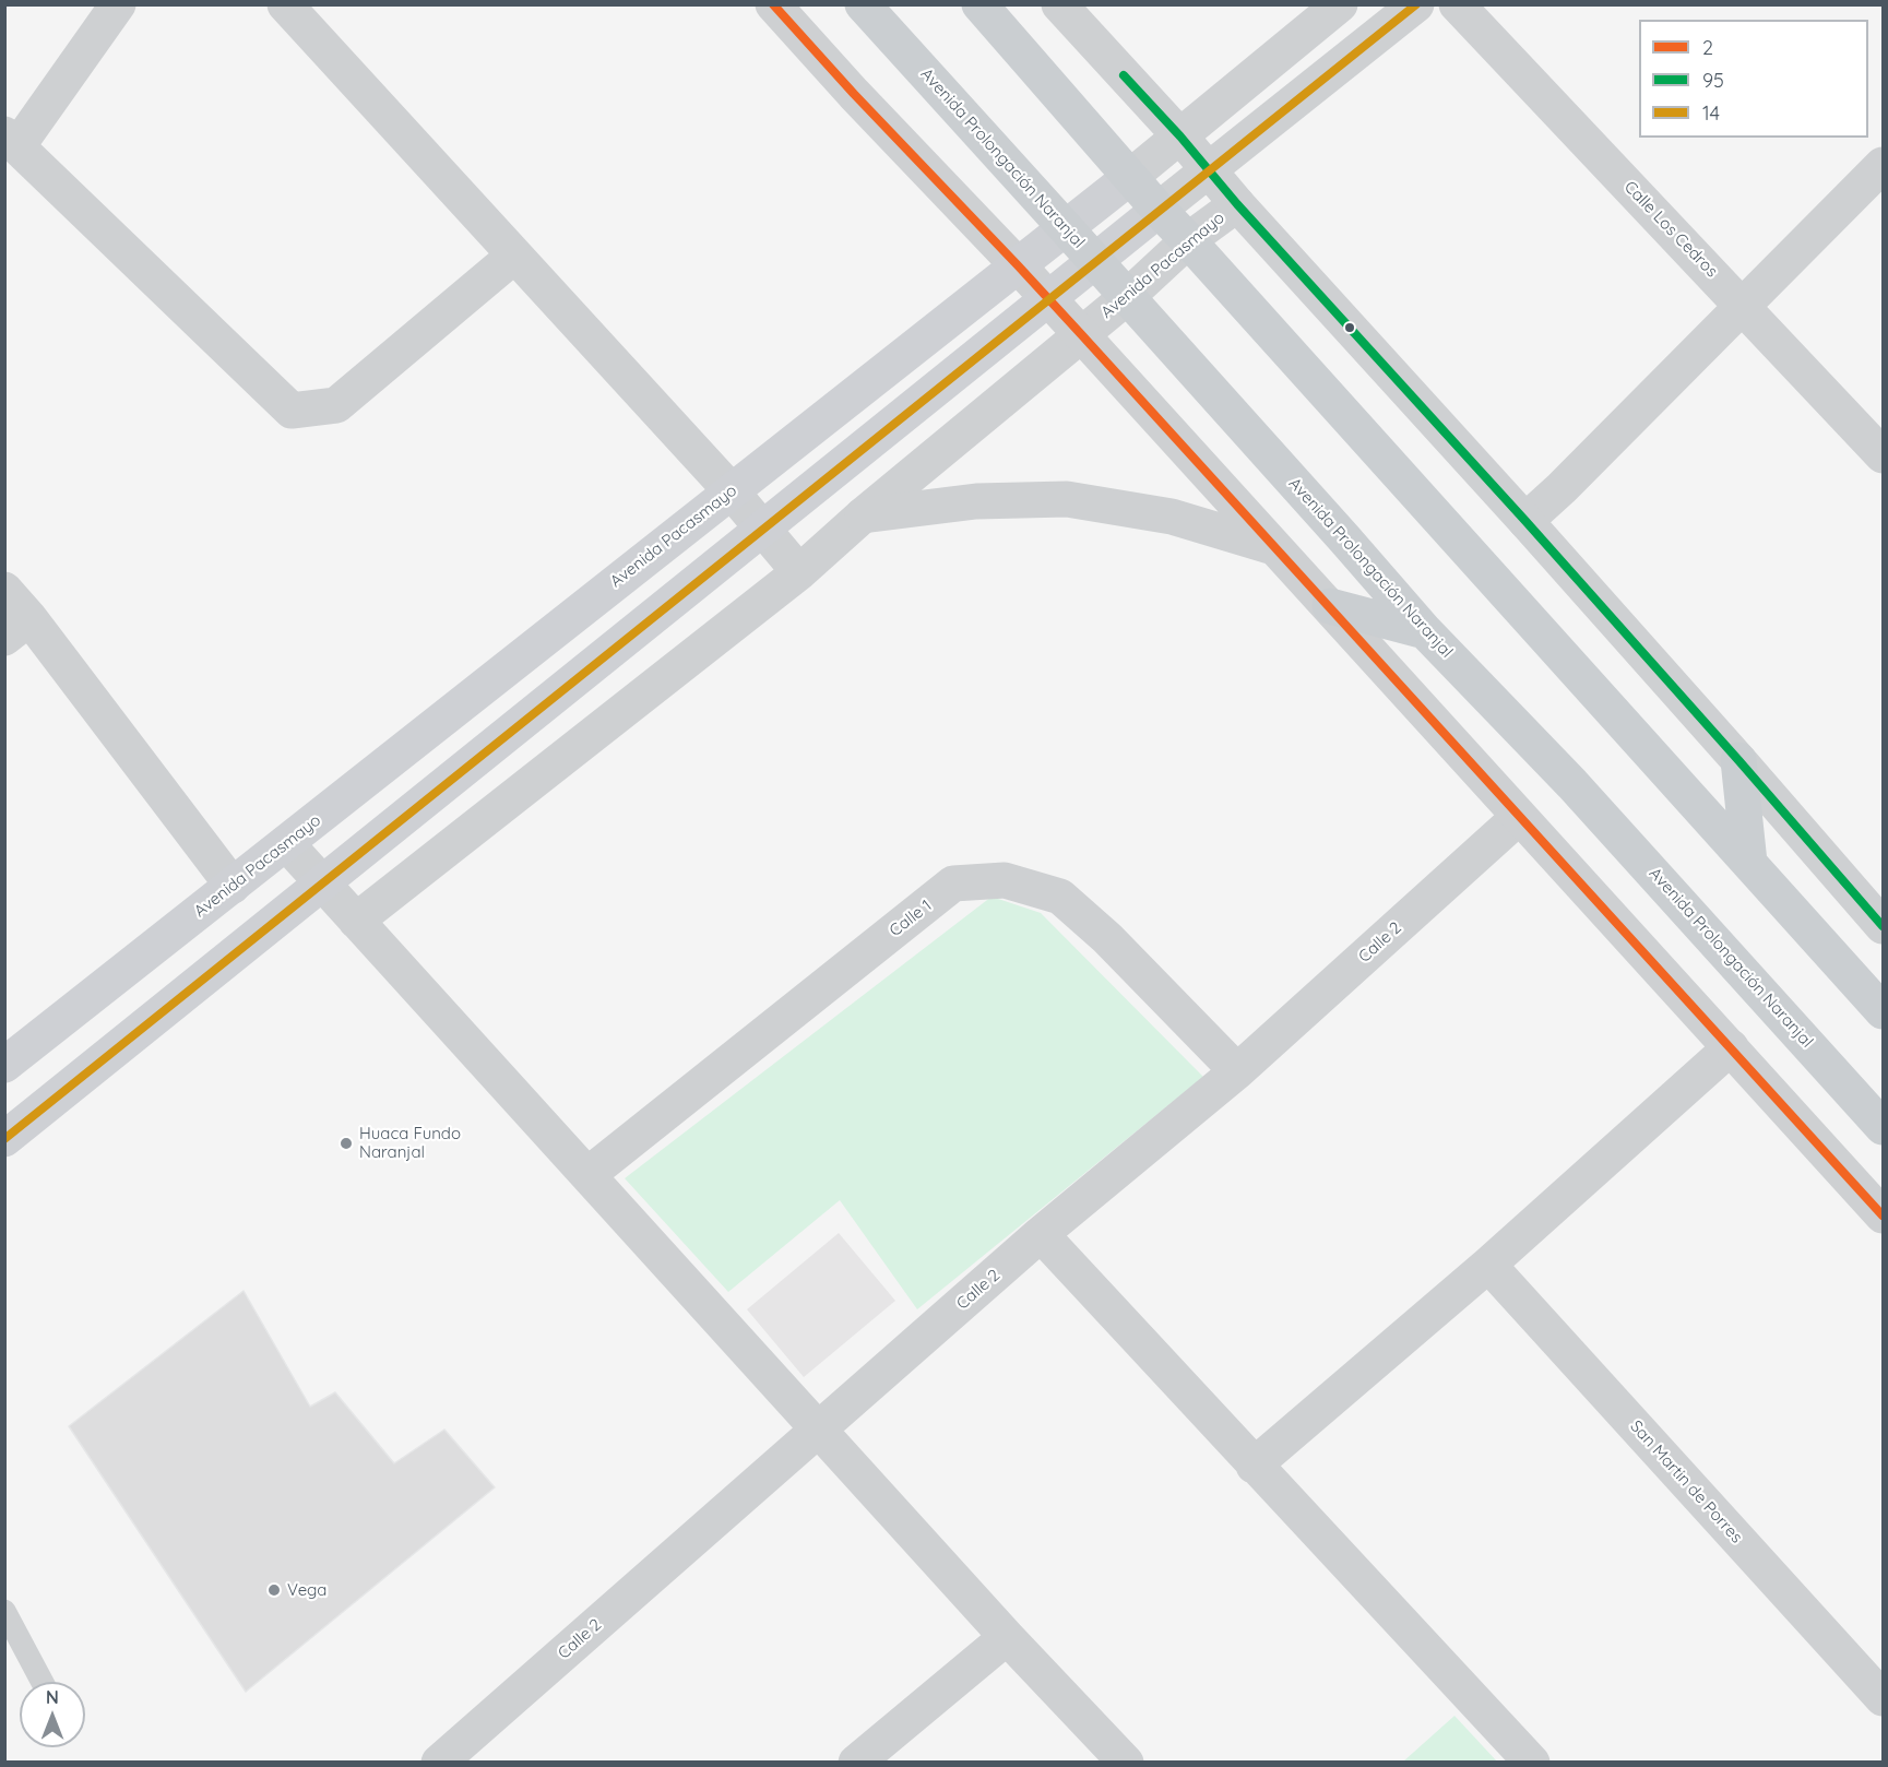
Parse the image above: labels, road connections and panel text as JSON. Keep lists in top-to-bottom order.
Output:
{
  "streets": {
    "main road": ["Avenida Prolongación Naranjal", "Avenida Pacasmayo"],
    "street": [
      "Calle Los Cedros",
      "Calle 1",
      "Calle 2",
      "San Martin de Porres"
    ]
  },
  "crossings": [
    ["Avenida Prolongación Naranjal", "Avenida Pacasmayo"],
    ["Calle 1", "Calle 2"]
  ],
  "places": ["Huaca Fundo Naranjal", "Vega"],
  "lines": ["transit line 2", "transit line 14", "transit line 95"],
  "legend": ["2", "95", "14"],
  "north": "top"
}
